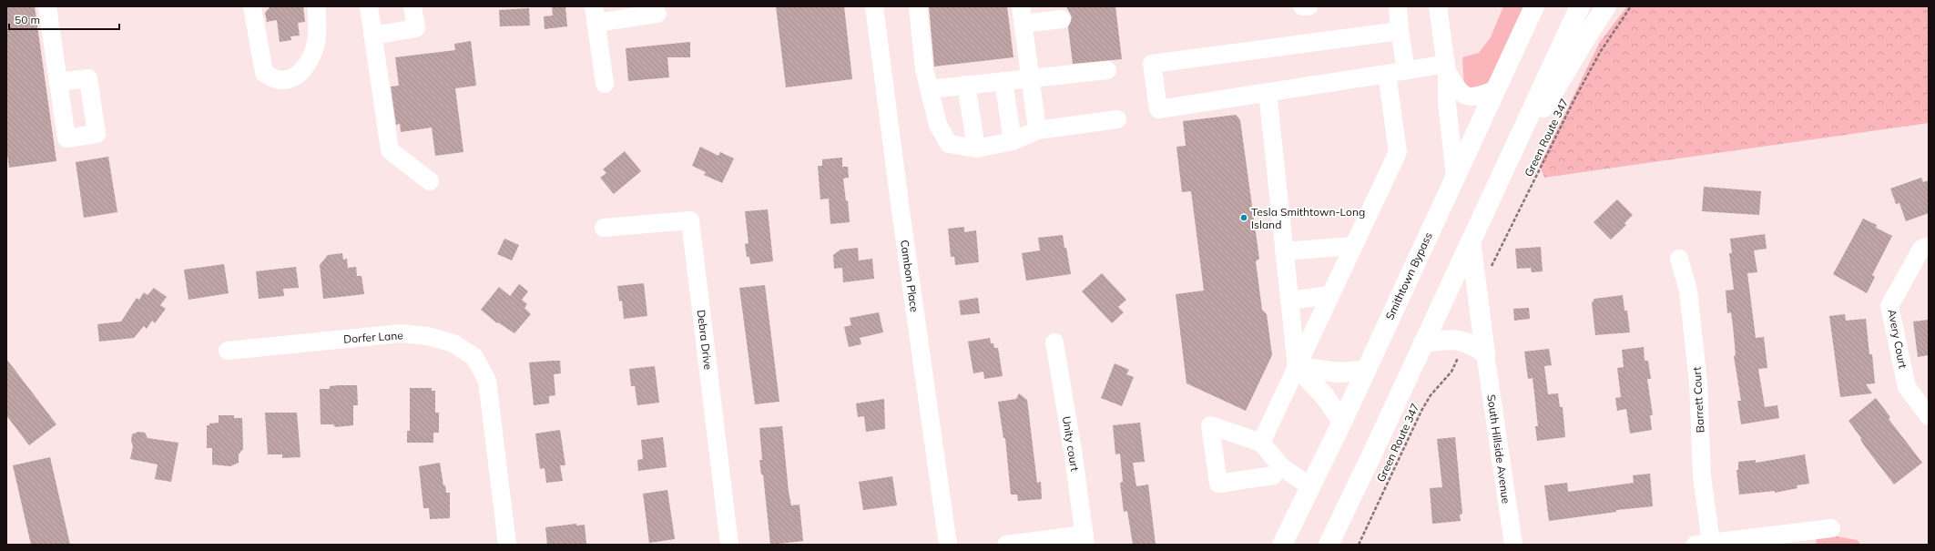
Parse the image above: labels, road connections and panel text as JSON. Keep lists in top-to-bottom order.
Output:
{
  "streets": {
    "highway": ["Smithtown Bypass"],
    "street": [
      "Cambon Place",
      "Dorfer Lane",
      "Avery Court",
      "Debra Drive",
      "Barrett Court",
      "Unity court",
      "South Hillside Avenue"
    ],
    "path": ["Green Route 347"]
  },
  "places": ["Tesla Smithtown-Long Island"],
  "scale_bar": "50 m"
}
